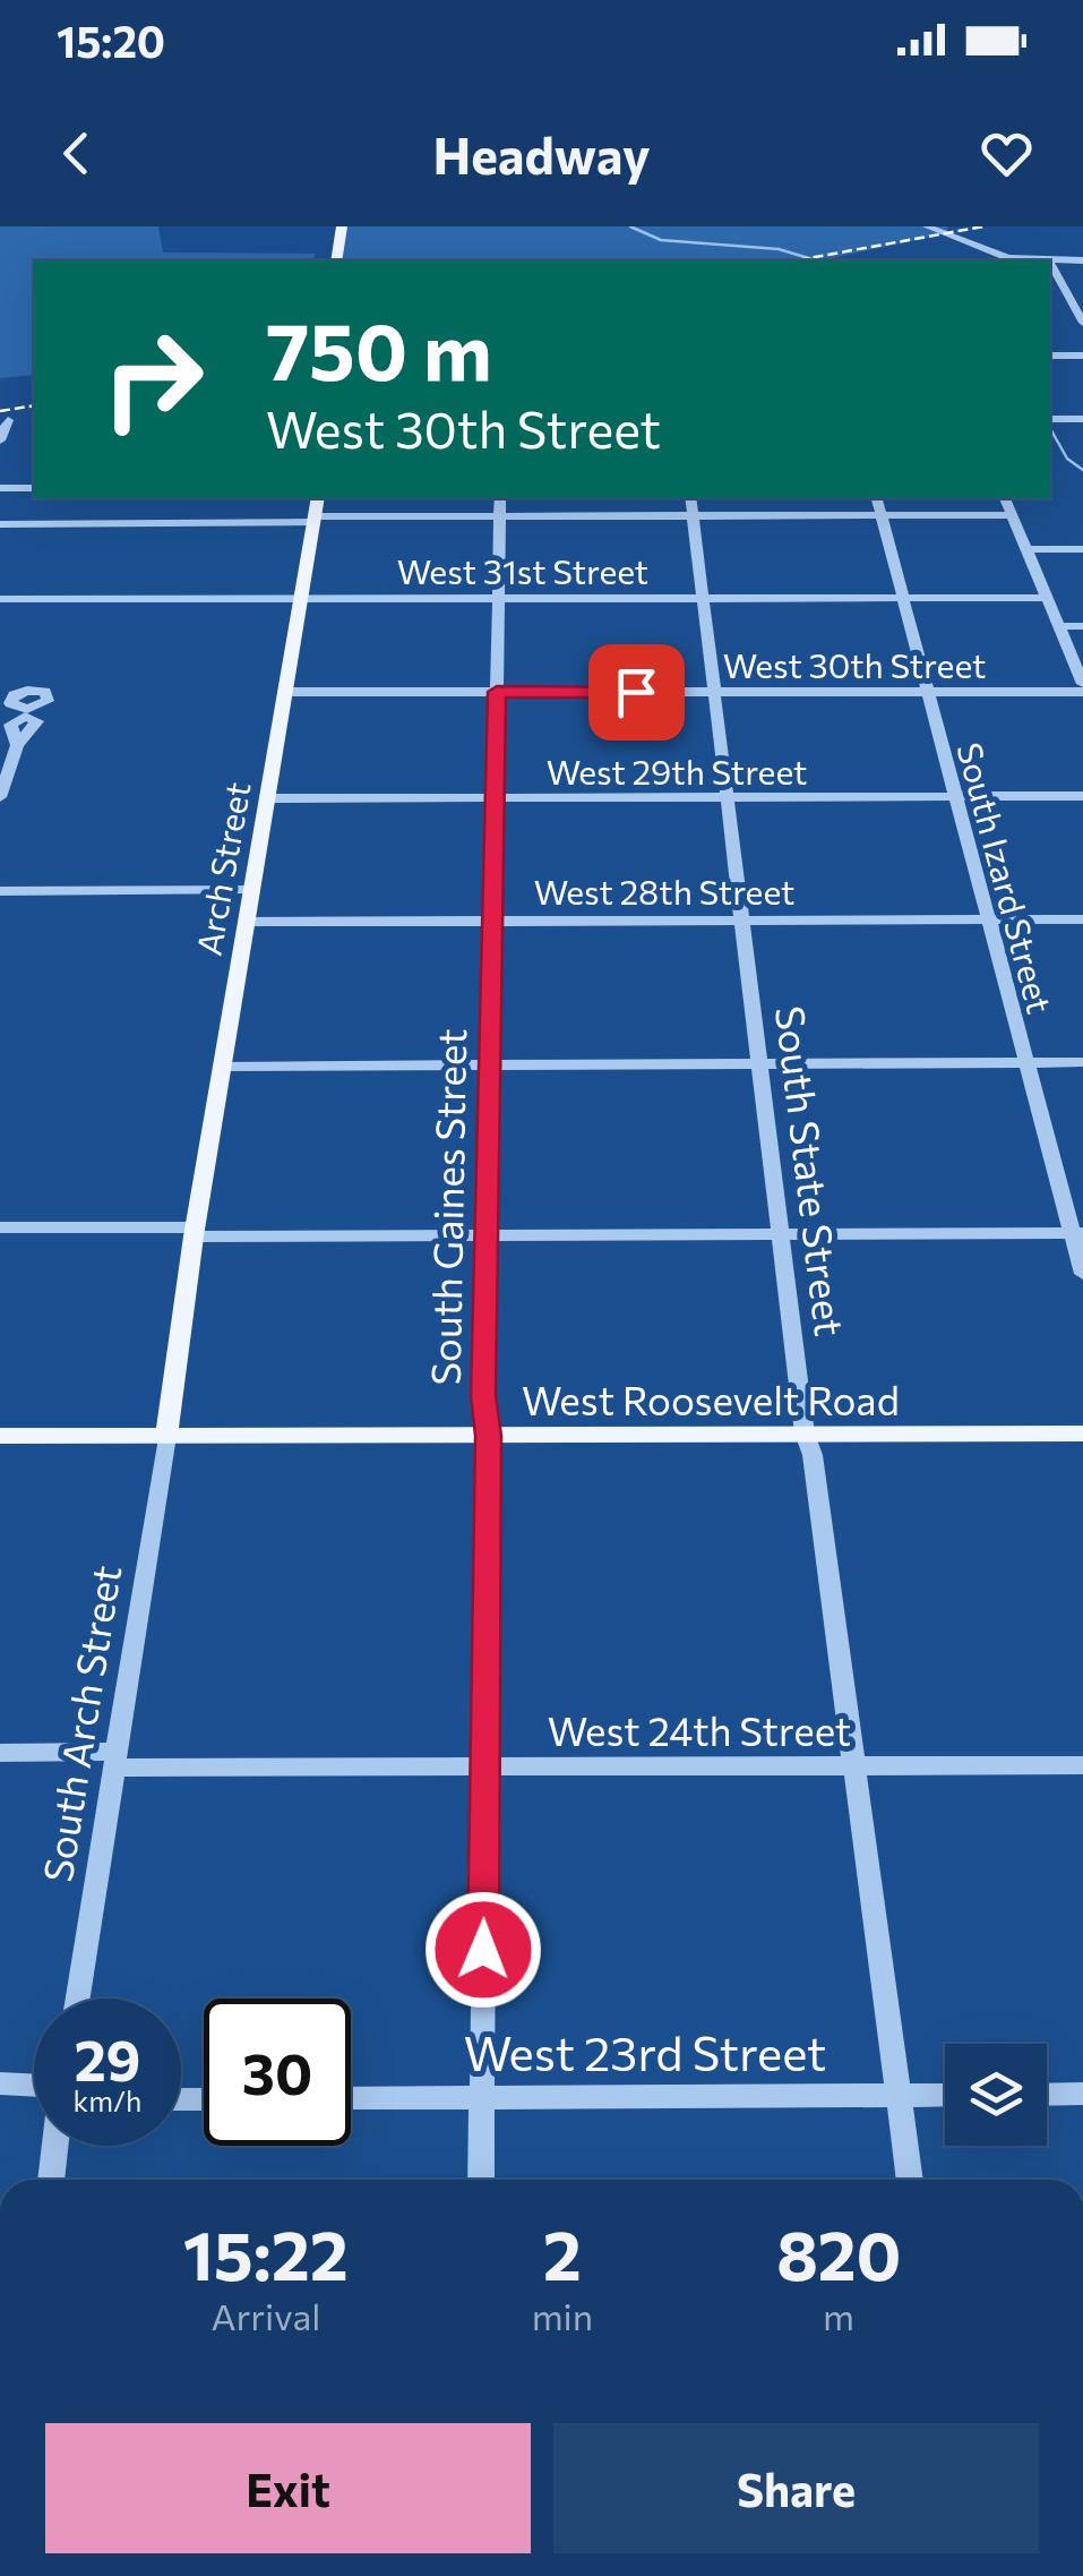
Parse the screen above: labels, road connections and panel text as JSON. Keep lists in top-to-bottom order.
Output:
{
  "streets": {
    "main road": ["Arch Street", "West Roosevelt Road"],
    "street": [
      "West 31st Street",
      "West 30th Street",
      "West 29th Street",
      "South Izard Street",
      "West 28th Street",
      "South State Street",
      "South Gaines Street",
      "South Arch Street",
      "West 24th Street",
      "West 23rd Street"
    ]
  },
  "crossings": [
    ["West 31st Street", "Arch Street"],
    ["West 31st Street", "South Izard Street"],
    ["West 31st Street", "South State Street"],
    ["West 31st Street", "South Gaines Street"],
    ["West 30th Street", "Arch Street"],
    ["West 30th Street", "South Izard Street"],
    ["West 30th Street", "South State Street"],
    ["West 30th Street", "South Gaines Street"],
    ["West 29th Street", "Arch Street"],
    ["West 29th Street", "South Izard Street"],
    ["West 29th Street", "South State Street"],
    ["West 29th Street", "South Gaines Street"],
    ["Arch Street", "West 28th Street"],
    ["Arch Street", "West Roosevelt Road"],
    ["Arch Street", "South Arch Street"],
    ["South Izard Street", "West 28th Street"],
    ["West 28th Street", "South State Street"],
    ["West 28th Street", "South Gaines Street"],
    ["South State Street", "West Roosevelt Road"],
    ["South State Street", "West 24th Street"],
    ["South State Street", "West 23rd Street"],
    ["South Gaines Street", "West Roosevelt Road"],
    ["South Gaines Street", "West 24th Street"],
    ["South Gaines Street", "West 23rd Street"],
    ["West Roosevelt Road", "South Arch Street"],
    ["South Arch Street", "West 24th Street"]
  ],
  "page": {
    "status": "15:20",
    "header": "Headway",
    "turn": ["750 m", "West 30th Street"],
    "speed": "29 km/h",
    "limit": "30",
    "eta": [
      "15:22",
      "Arrival",
      "2",
      "min",
      "820",
      "m"
    ],
    "buttons": ["Exit", "Share"]
  }
}
